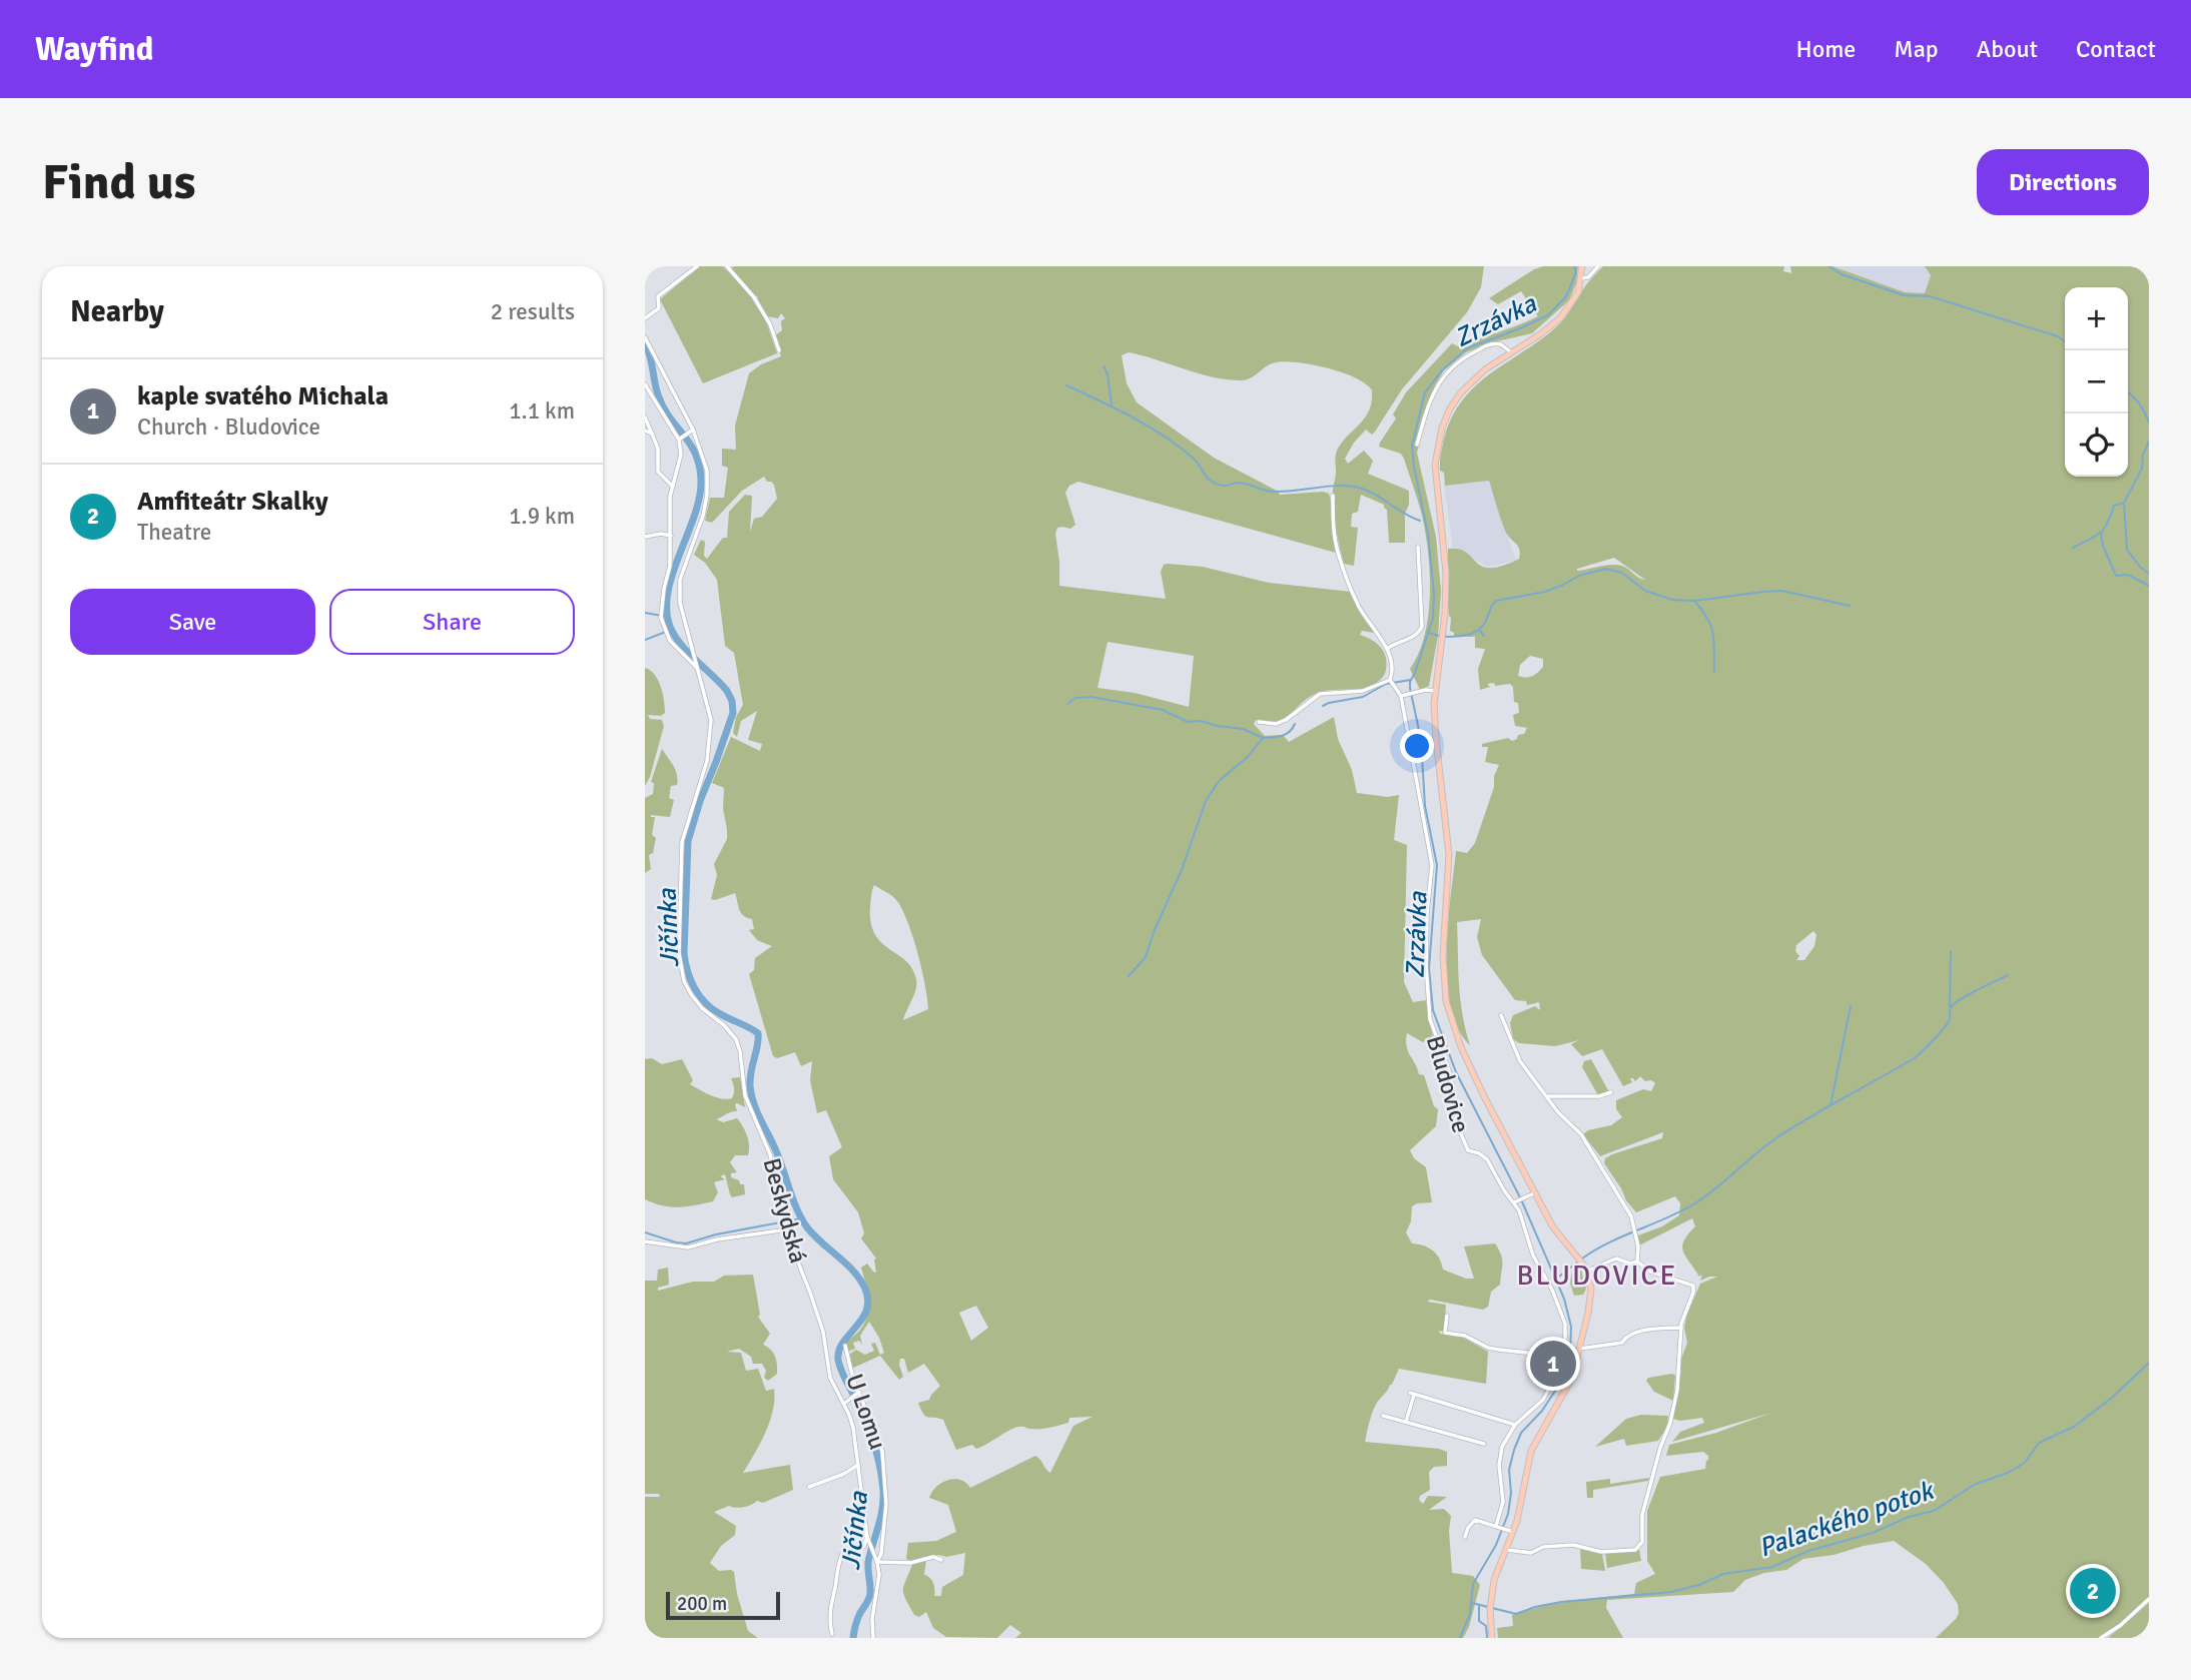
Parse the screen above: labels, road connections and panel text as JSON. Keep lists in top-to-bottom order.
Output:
{
  "streets": {
    "street": ["Bludovice", "Beskydská", "U Lomu"]
  },
  "crossings": [
    ["Beskydská", "U Lomu"]
  ],
  "districts": ["BLUDOVICE"],
  "water": ["Zrzávka", "Jičínka", "Palackého potok"],
  "scale_bar": "200 m",
  "page": {
    "header": "Wayfind",
    "nav": [
      "Home",
      "Map",
      "About",
      "Contact"
    ],
    "buttons": [
      "Directions",
      ["Save", "Share"]
    ],
    "title": "Find us",
    "heading": ["Nearby", "2 results"],
    "map_buttons": ["+", "−"],
    "list": [
      {
        "mark": "1",
        "name": "kaple svatého Michala",
        "note": "Church · Bludovice",
        "value": "1.1 km"
      },
      {
        "mark": "2",
        "name": "Amfiteátr Skalky",
        "note": "Theatre",
        "value": "1.9 km"
      }
    ],
    "pins": ["1", "2"],
    "scale": "200 m"
  }
}
